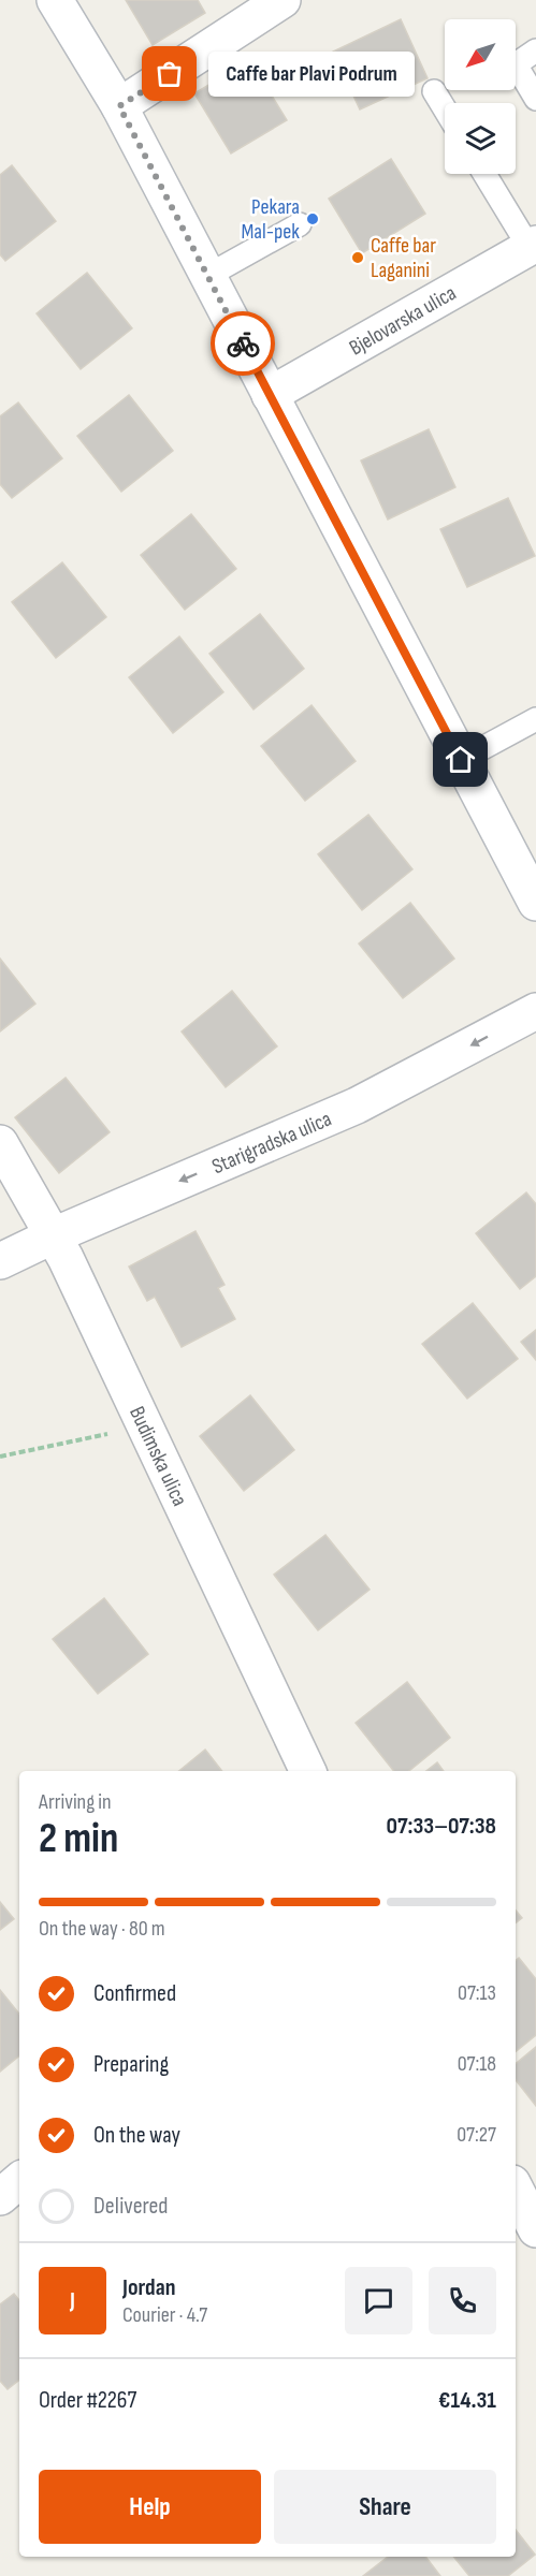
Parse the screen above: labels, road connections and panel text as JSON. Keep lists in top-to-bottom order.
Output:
{
  "streets": {
    "street": ["Bjelovarska ulica", "Starigradska ulica", "Budimska ulica"]
  },
  "crossings": [
    ["Starigradska ulica", "Budimska ulica"]
  ],
  "one_way": ["Starigradska ulica"],
  "places": ["Caffe bar Plavi Podrum", "Pekara Mal-pek", "Caffe bar Laganini"],
  "north": "bottom left",
  "page": {
    "bubble": "Caffe bar Plavi Podrum",
    "heading": ["2 min", "Arriving in", "07:33–07:38"],
    "panel": [
      "Jordan",
      "Courier · 4.7",
      "Order #2267",
      "€14.31"
    ],
    "bar": "On the way · 80 m",
    "list": [
      ["Confirmed", "07:13"],
      ["Preparing", "07:18"],
      ["On the way", "07:27"],
      "Delivered"
    ],
    "round": "J",
    "buttons": ["Help", "Share"]
  }
}
